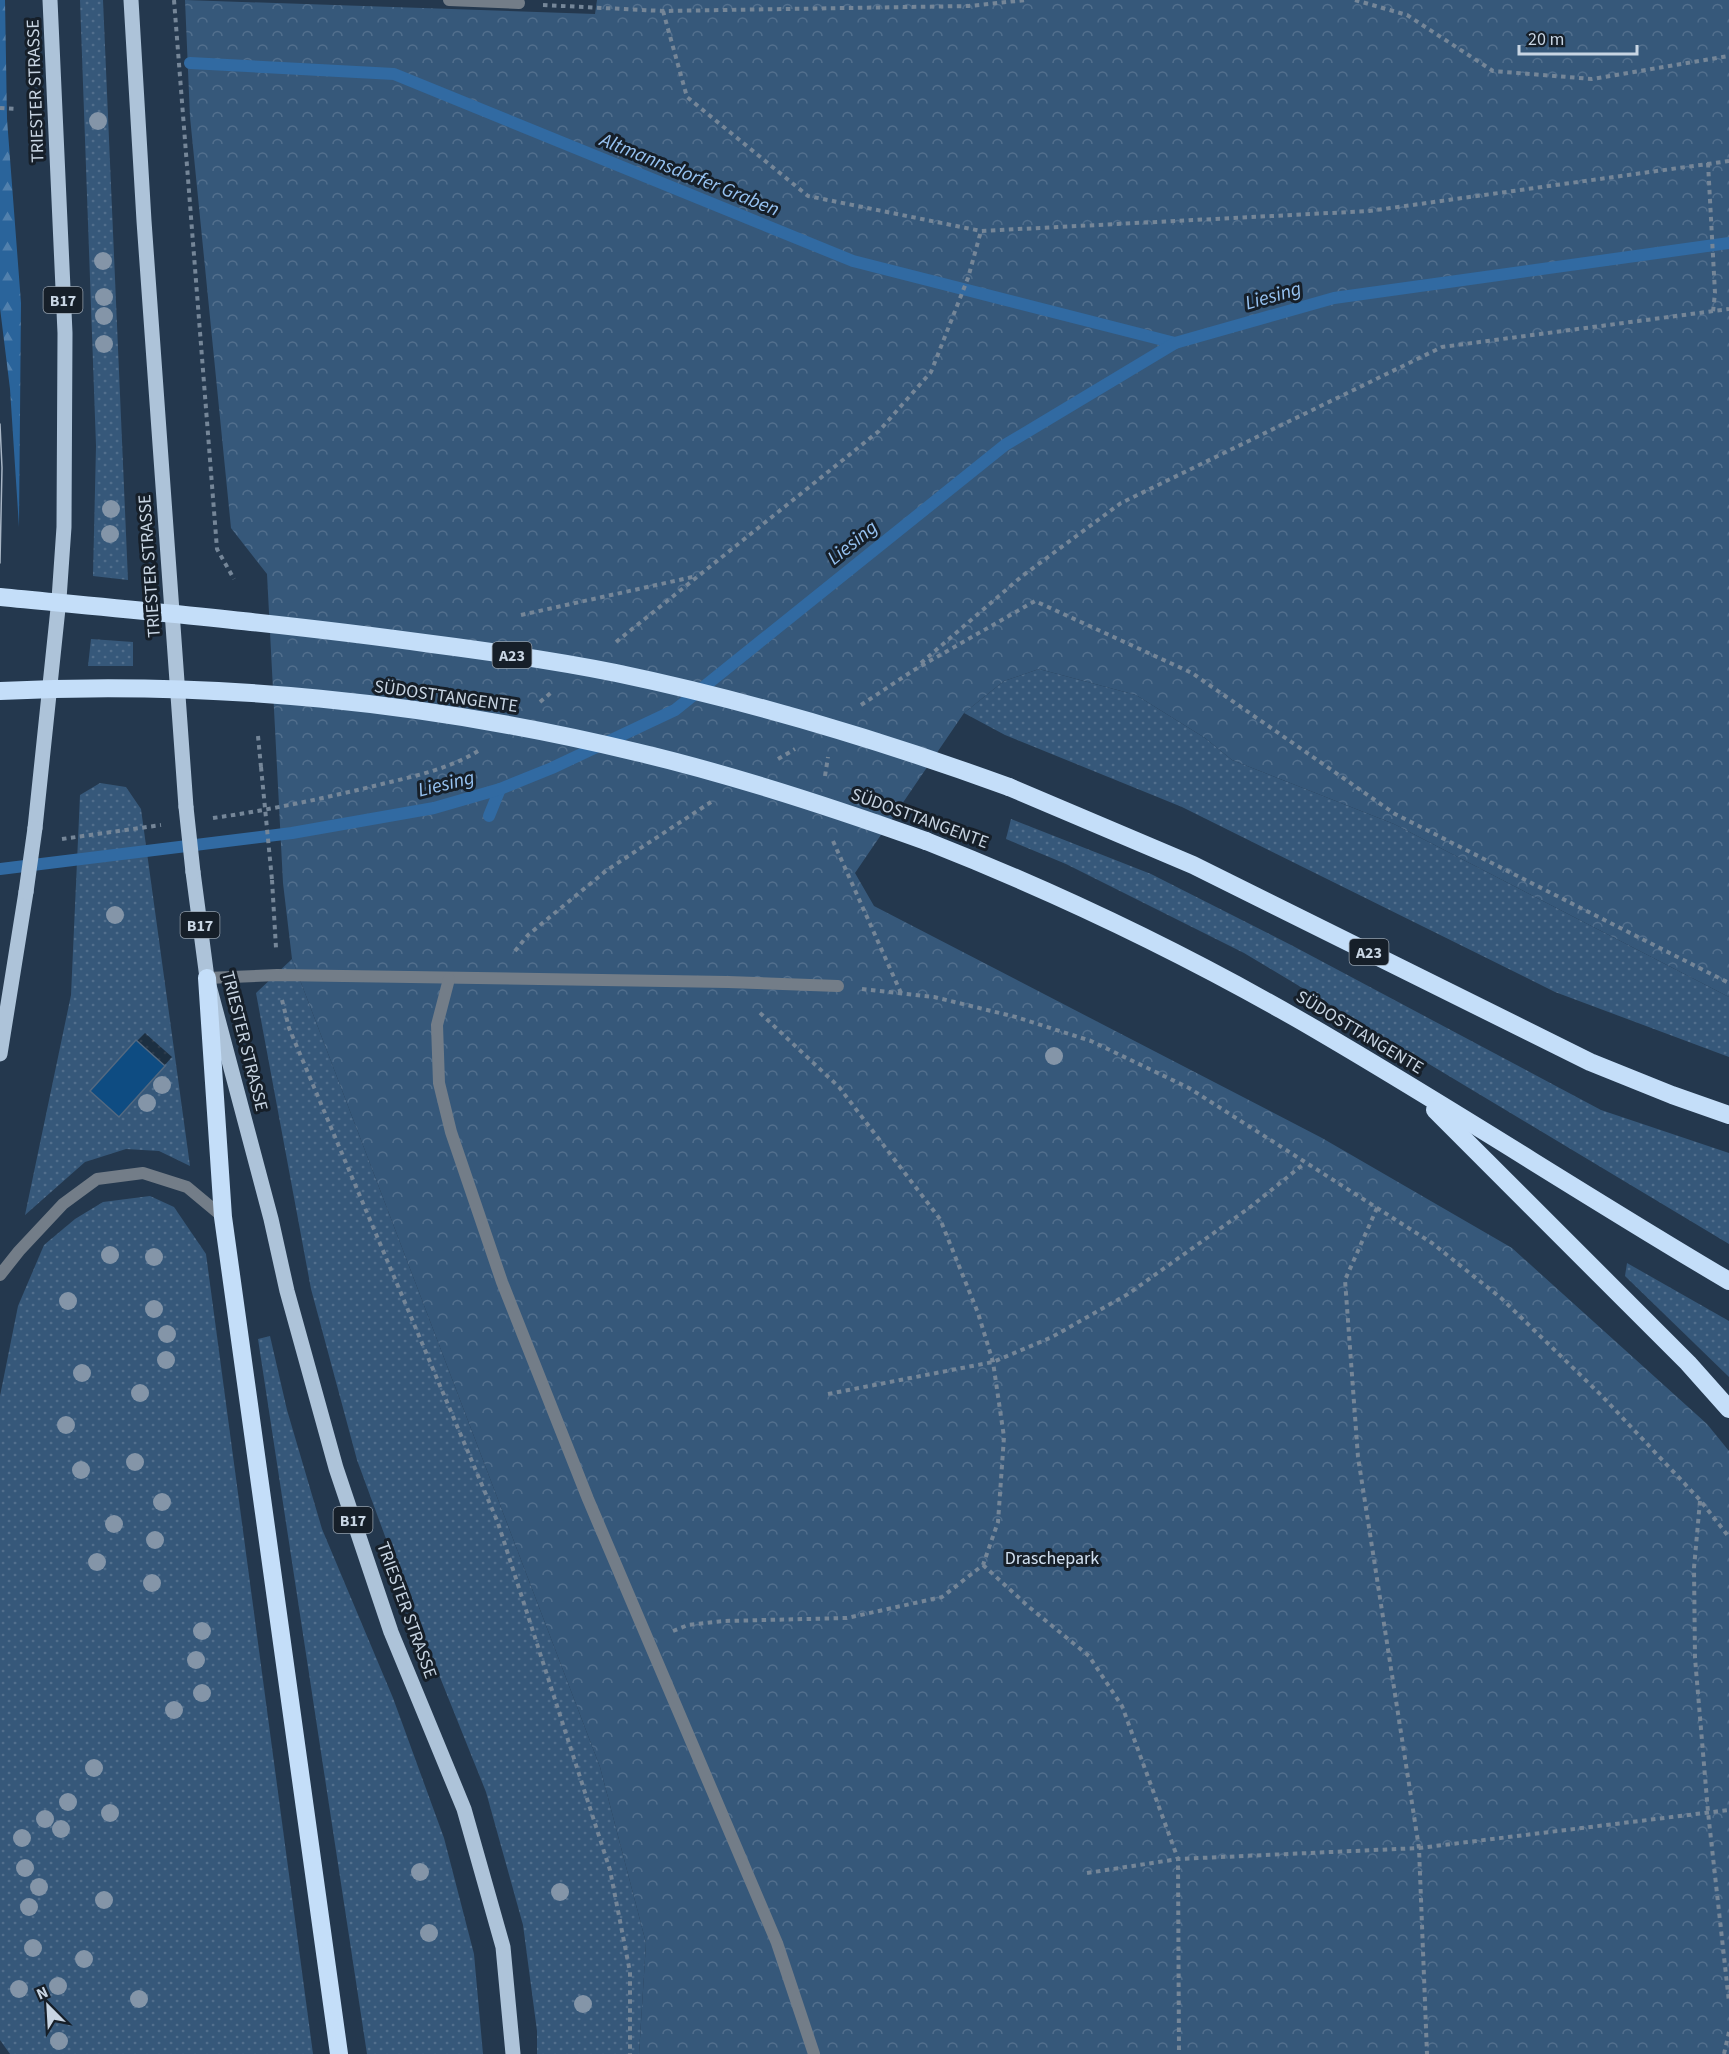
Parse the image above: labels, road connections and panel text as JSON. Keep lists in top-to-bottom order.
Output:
{
  "streets": {
    "highway": ["A23", "SÜDOSTTANGENTE"],
    "main road": ["TRIESTER STRASSE", "B17"]
  },
  "water": ["Altmannsdorfer Graben", "Liesing"],
  "parks": ["Draschepark"],
  "scale_bar": "20 m",
  "north": "top left"
}
